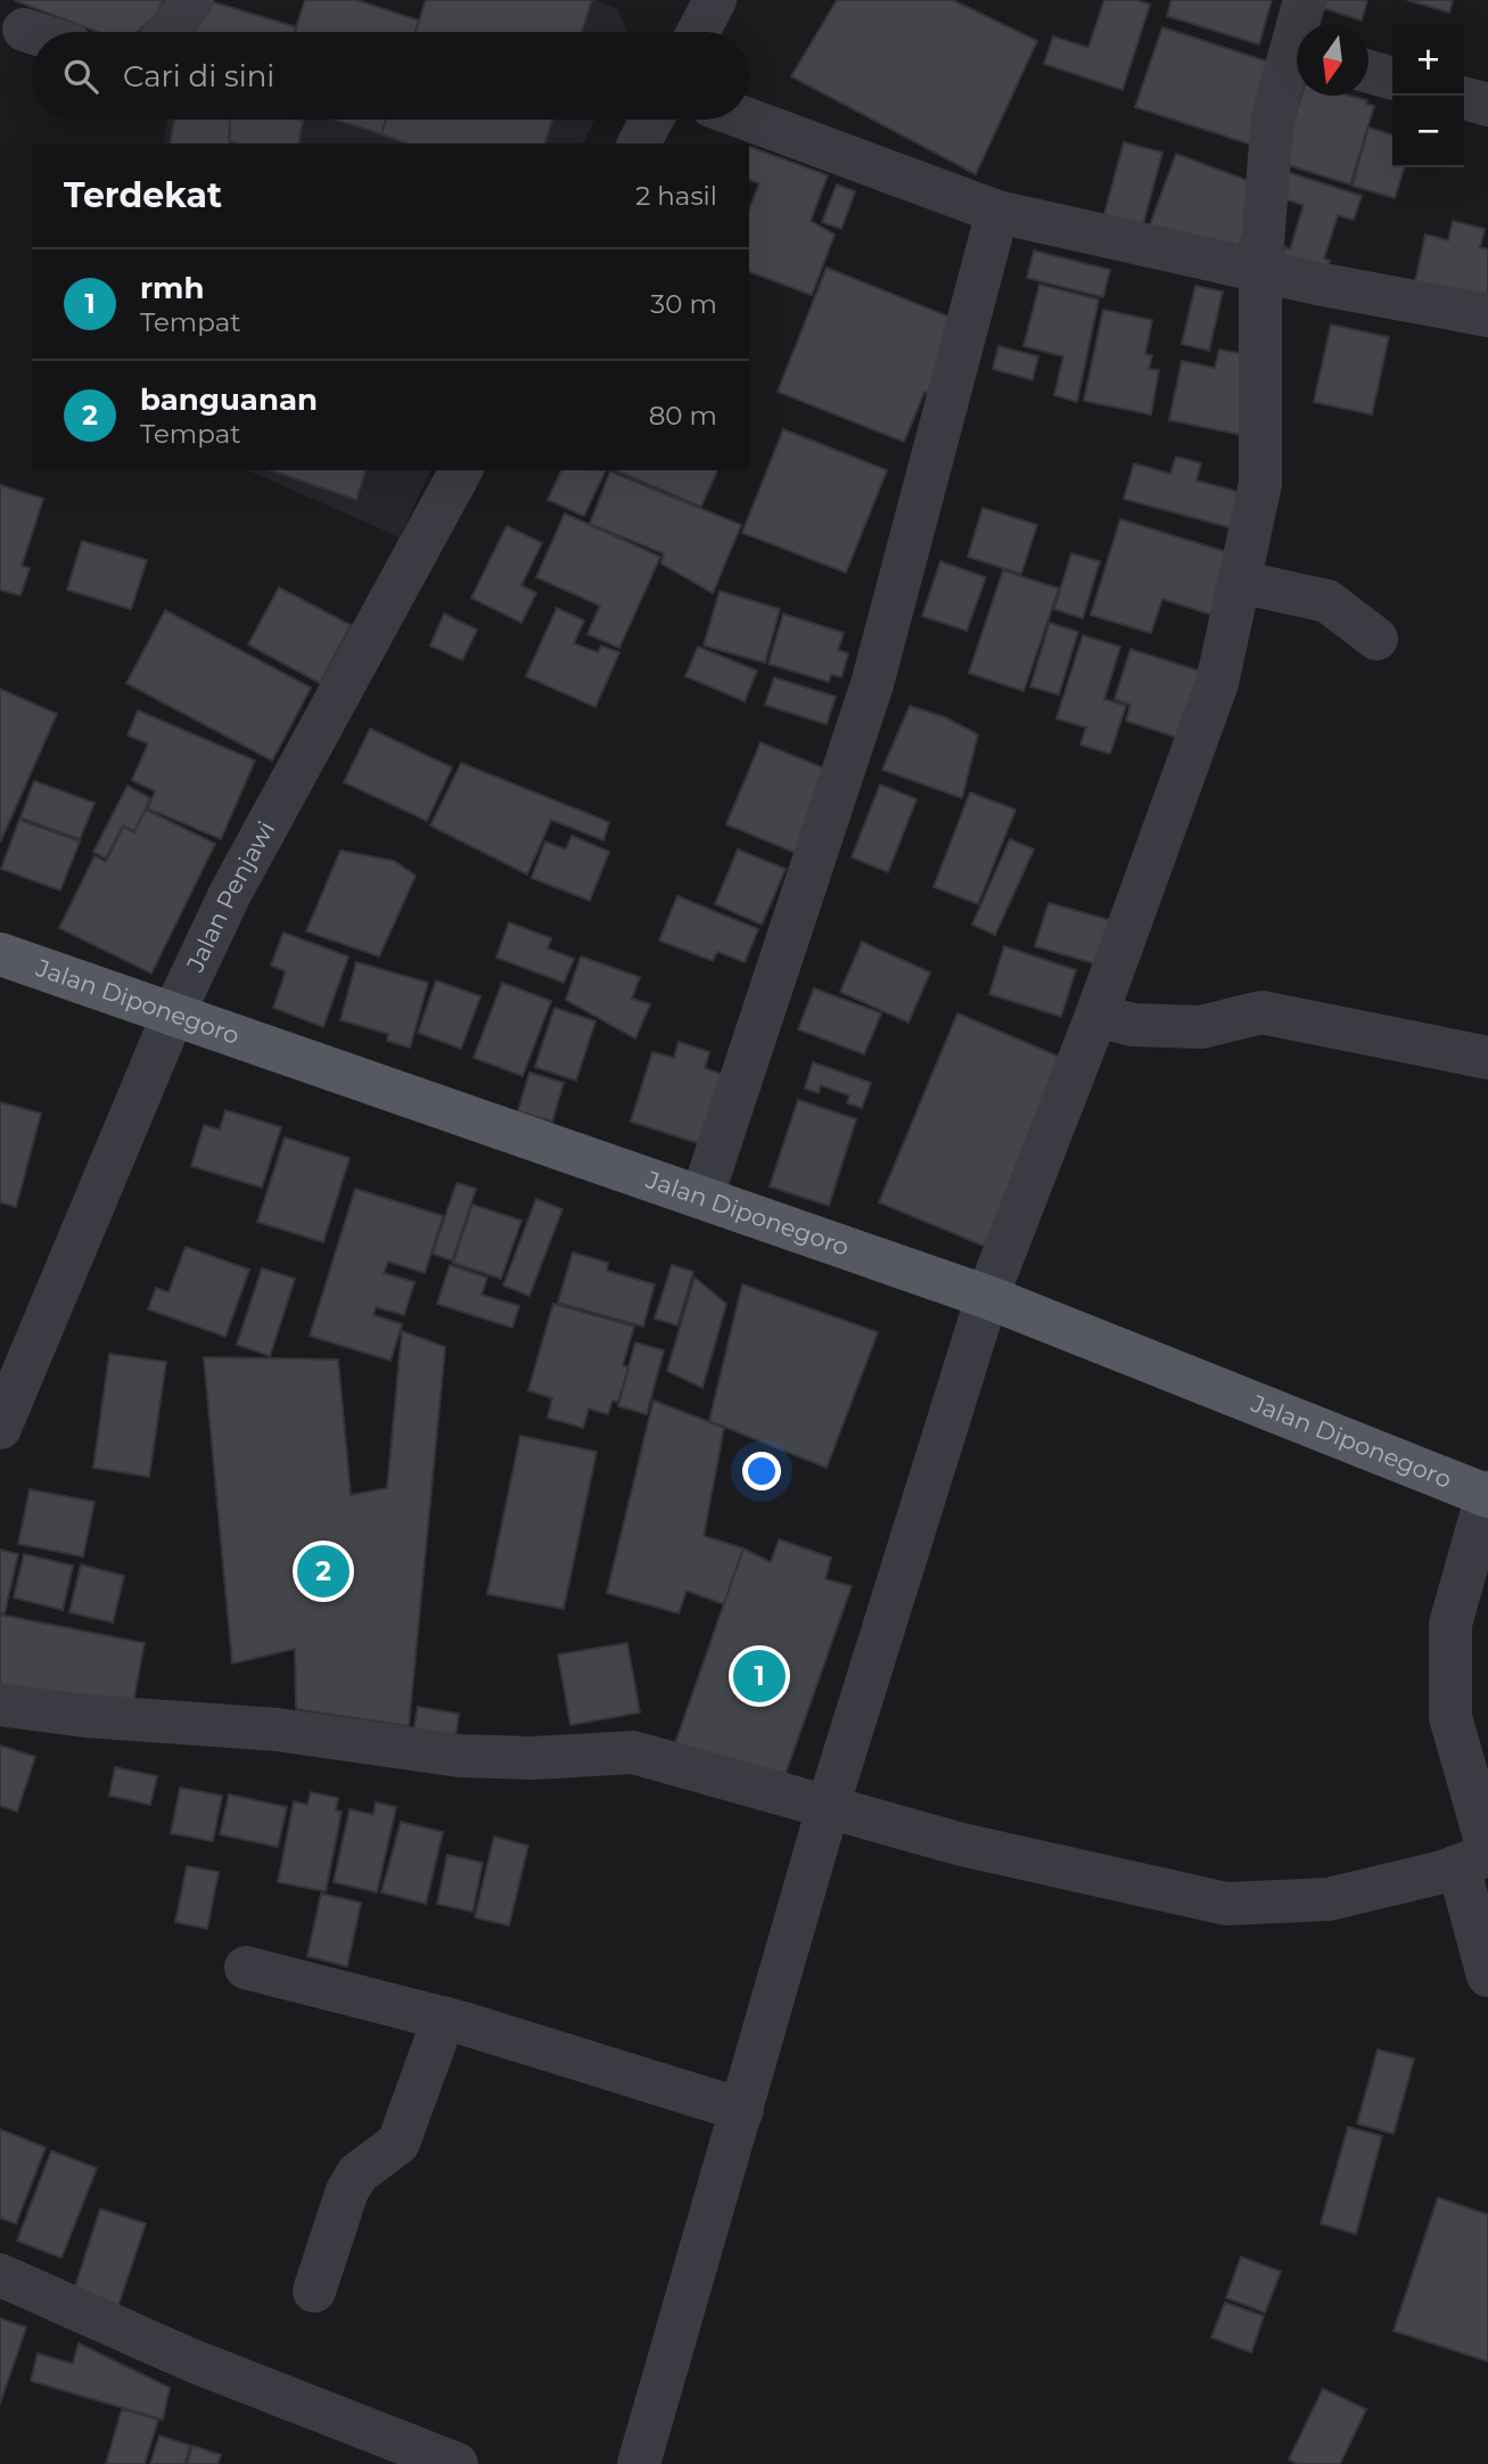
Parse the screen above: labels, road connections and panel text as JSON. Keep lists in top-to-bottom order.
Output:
{
  "streets": {
    "main road": ["Jalan Diponegoro"],
    "street": ["Jalan Penjawi"]
  },
  "crossings": [
    ["Jalan Penjawi", "Jalan Diponegoro"]
  ],
  "north": "bottom",
  "page": {
    "map_buttons": ["+", "−"],
    "search": "Cari di sini",
    "heading": ["Terdekat", "2 hasil"],
    "list": [
      {
        "mark": "1",
        "name": "rmh",
        "note": "Tempat",
        "value": "30 m"
      },
      {
        "mark": "2",
        "name": "banguanan",
        "note": "Tempat",
        "value": "80 m"
      }
    ],
    "pins": ["2", "1"]
  }
}
